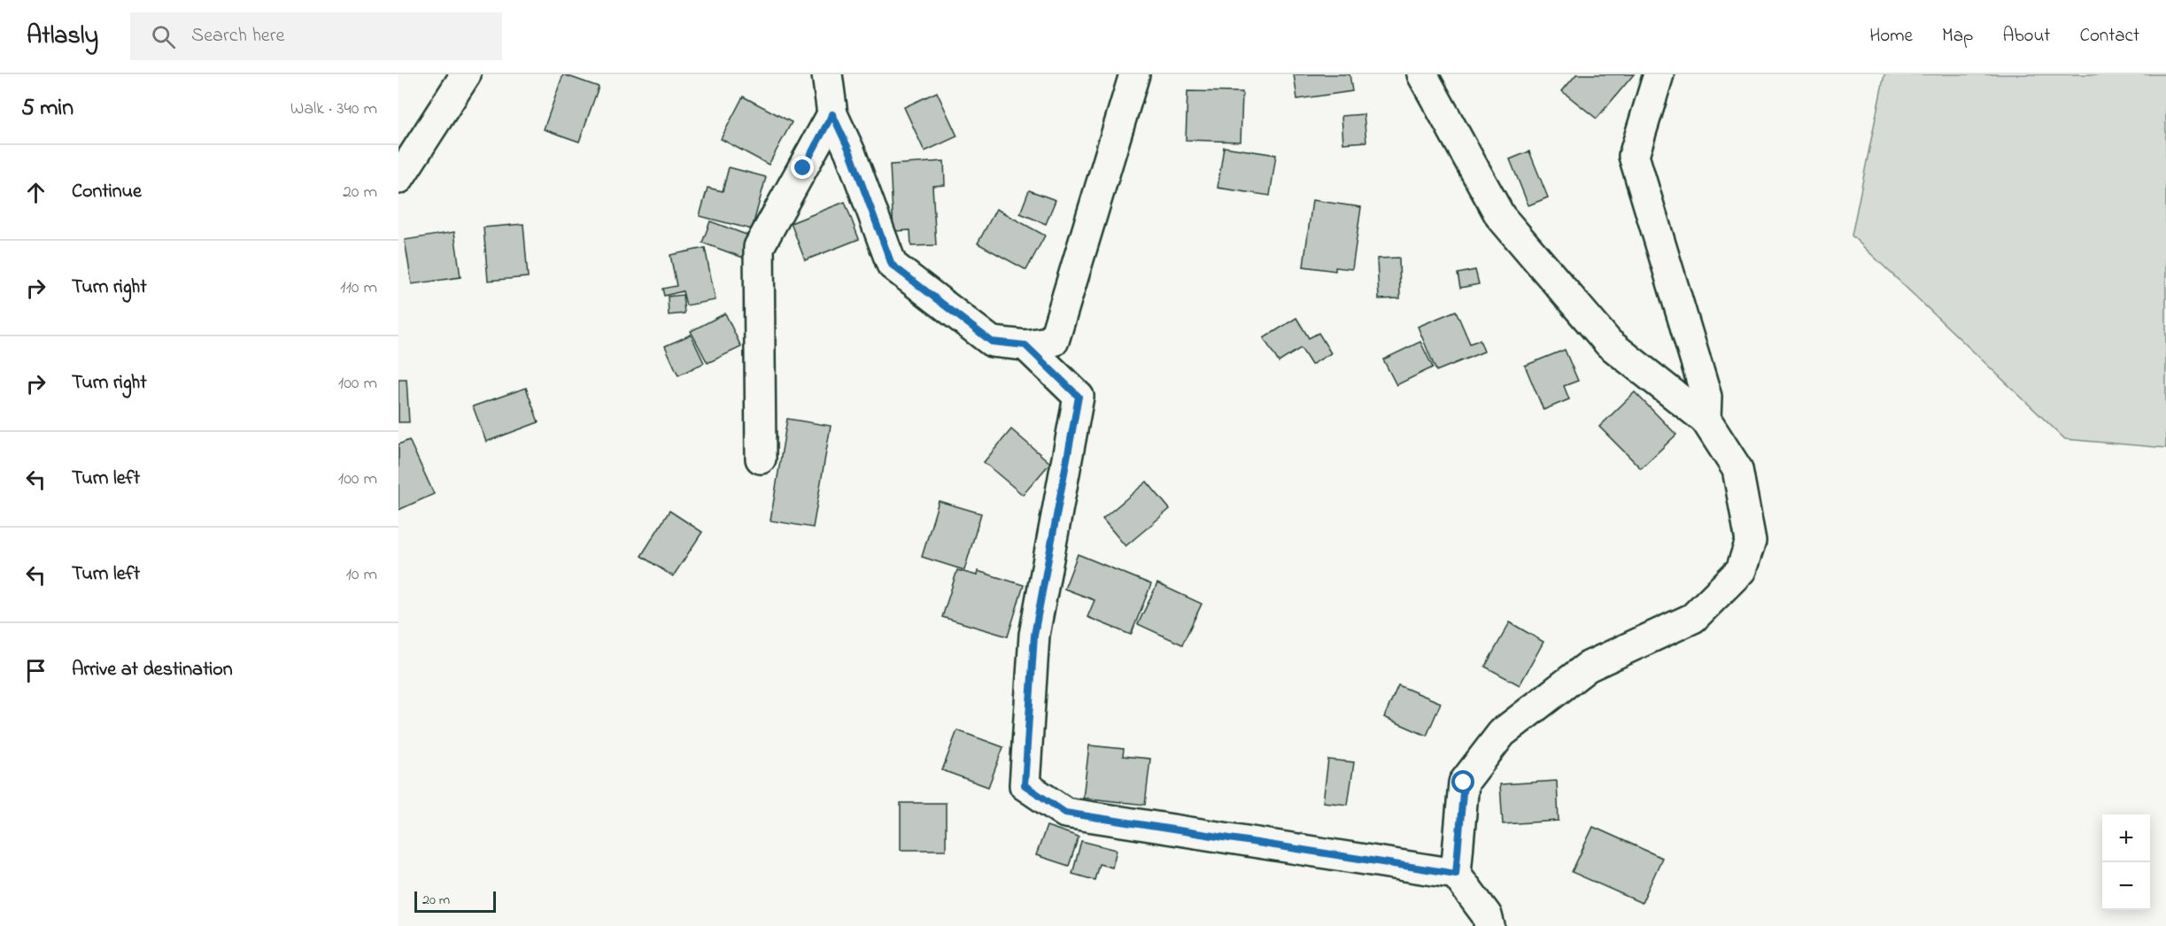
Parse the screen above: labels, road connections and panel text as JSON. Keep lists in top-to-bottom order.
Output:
{
  "scale_bar": "20 m",
  "page": {
    "header": "Atlasly",
    "search": "Search here",
    "nav": [
      "Home",
      "Map",
      "About",
      "Contact"
    ],
    "heading": ["5 min", "Walk · 340 m"],
    "list": [
      ["Continue", "20 m"],
      ["Turn right", "110 m"],
      ["Turn right", "100 m"],
      ["Turn left", "100 m"],
      ["Turn left", "10 m"],
      "Arrive at destination"
    ],
    "map_buttons": ["+", "−"],
    "scale": "20 m"
  }
}
